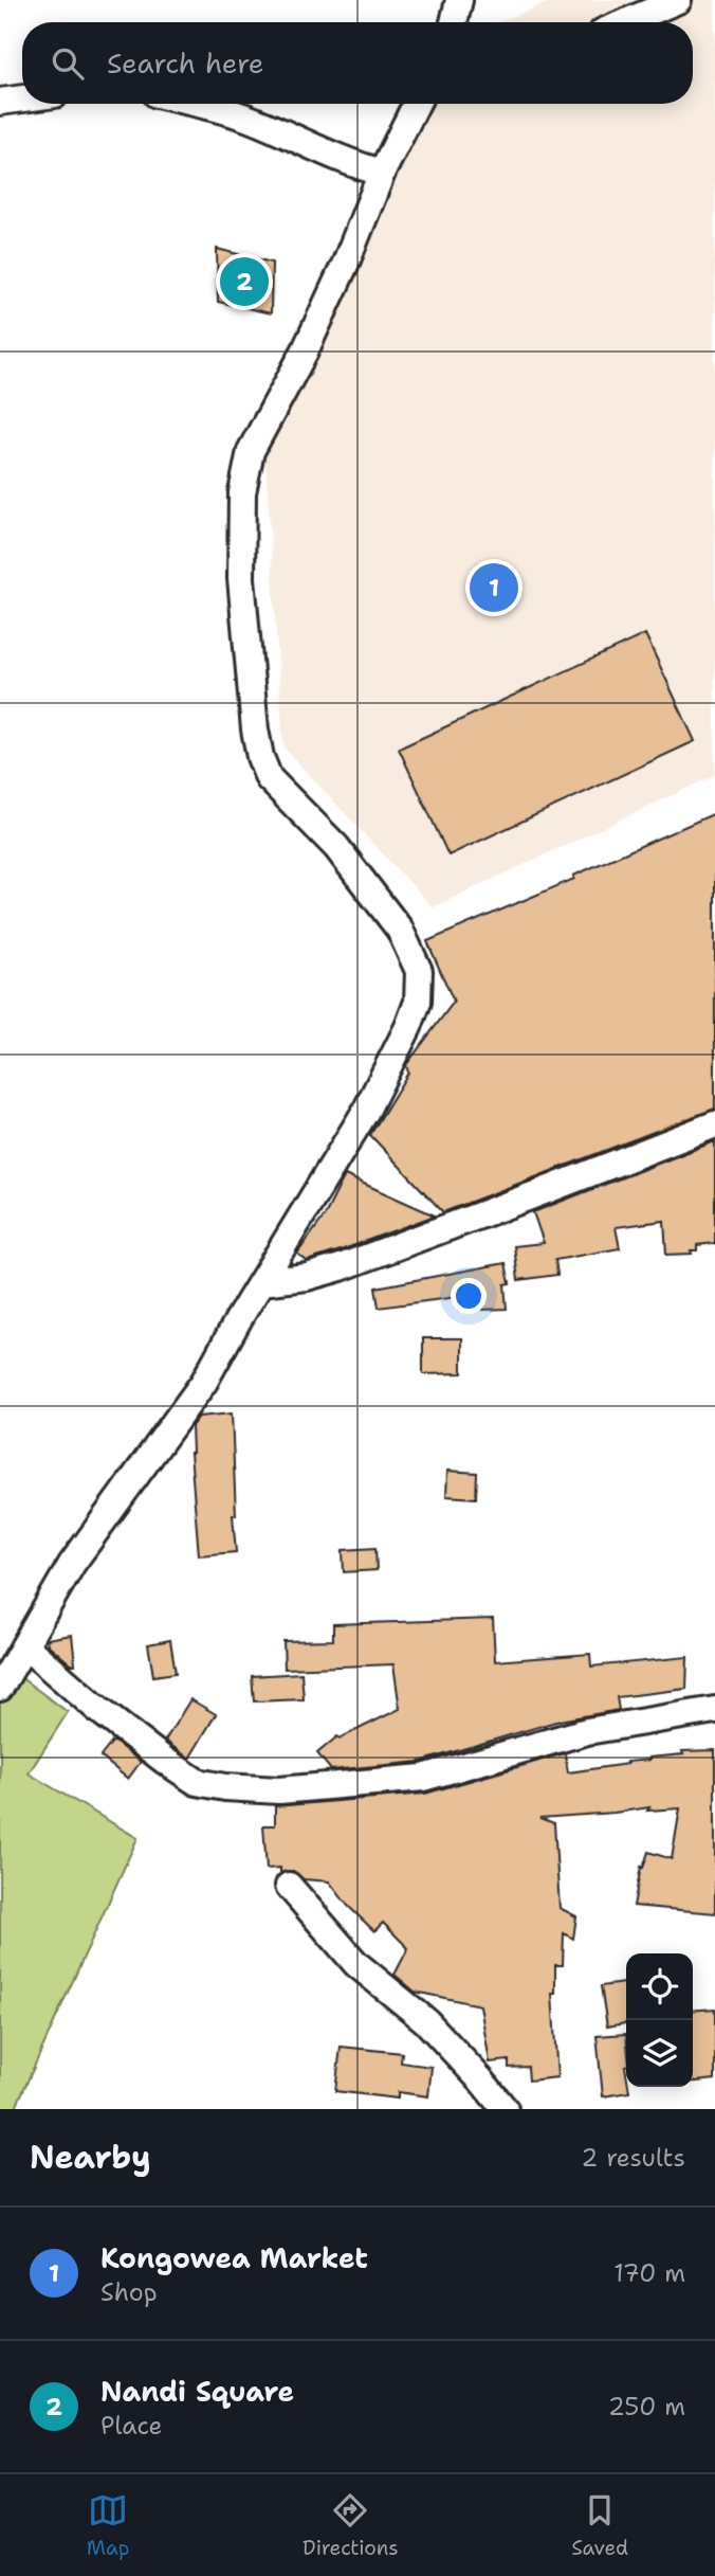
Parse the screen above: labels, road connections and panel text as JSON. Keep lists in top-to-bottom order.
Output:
{
  "page": {
    "search": "Search here",
    "pins": ["2", "1"],
    "heading": ["Nearby", "2 results"],
    "list": [
      {
        "mark": "1",
        "name": "Kongowea Market",
        "note": "Shop",
        "value": "170 m"
      },
      {
        "mark": "2",
        "name": "Nandi Square",
        "note": "Place",
        "value": "250 m"
      }
    ],
    "nav": ["Map", "Directions", "Saved"]
  }
}
